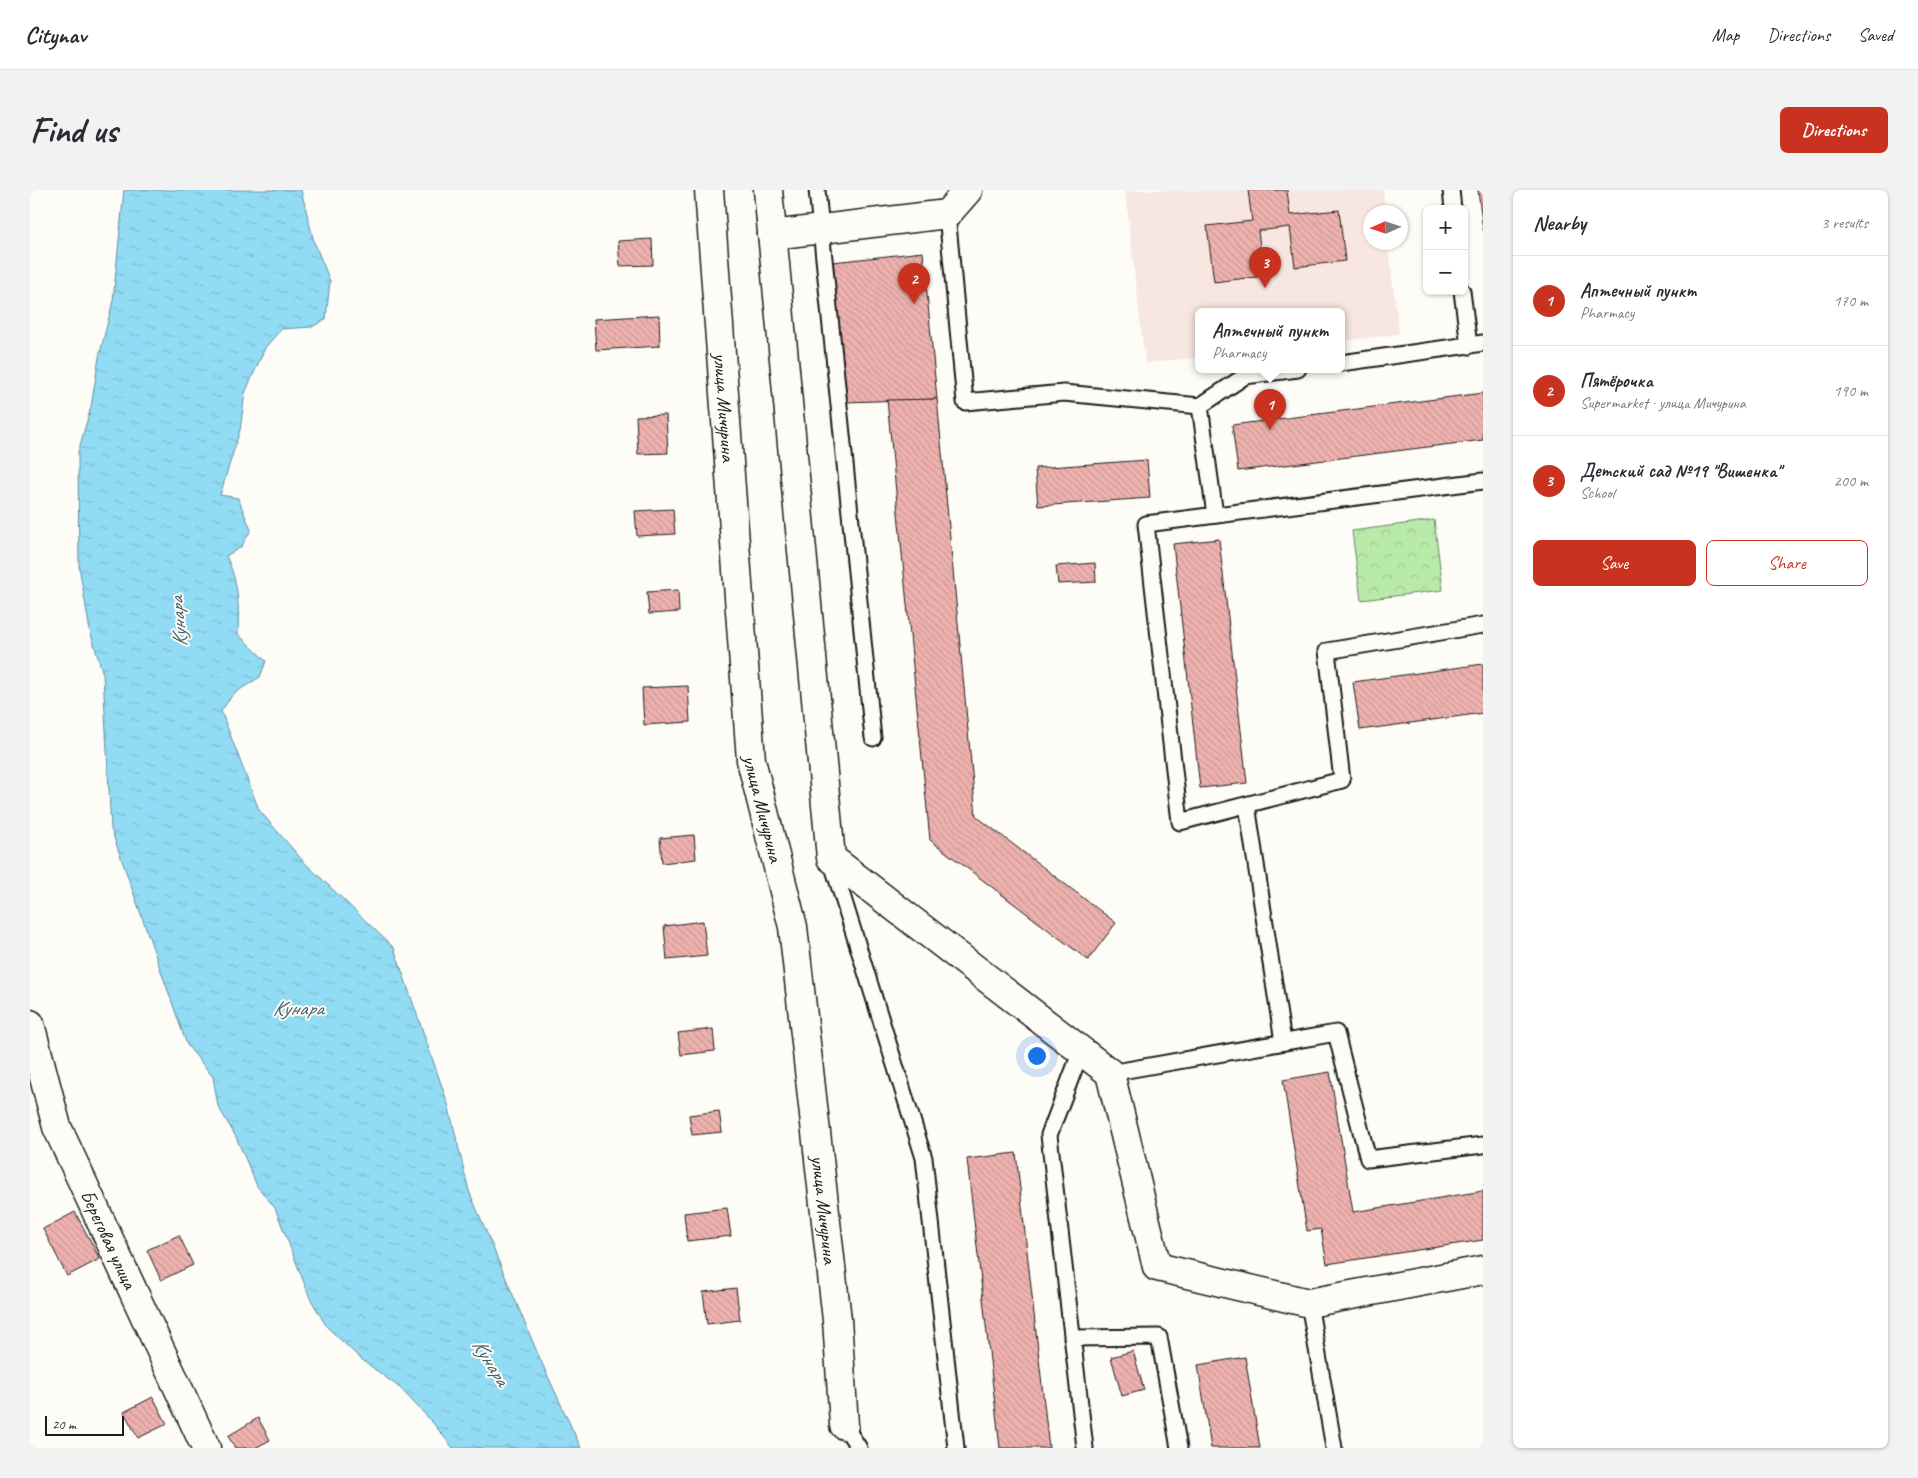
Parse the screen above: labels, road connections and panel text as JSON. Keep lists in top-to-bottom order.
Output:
{
  "streets": {
    "street": ["улица Мичурина", "Береговая улица"]
  },
  "water": ["Кунара"],
  "scale_bar": "20 m",
  "north": "left",
  "page": {
    "header": "Citynav",
    "nav": ["Map", "Directions", "Saved"],
    "buttons": [
      "Directions",
      ["Save", "Share"]
    ],
    "title": "Find us",
    "heading": ["Nearby", "3 results"],
    "map_buttons": ["+", "−"],
    "pins": ["3", "2", "1"],
    "list": [
      {
        "mark": "1",
        "name": "Аптечный пункт",
        "note": "Pharmacy",
        "value": "170 m"
      },
      {
        "mark": "2",
        "name": "Пятёрочка",
        "note": "Supermarket · улица Мичурина",
        "value": "190 m"
      },
      {
        "mark": "3",
        "name": "Детский сад №19 \"Вишенка\"",
        "note": "School",
        "value": "200 m"
      }
    ],
    "popup": ["Аптечный пункт", "Pharmacy"],
    "scale": "20 m"
  }
}
